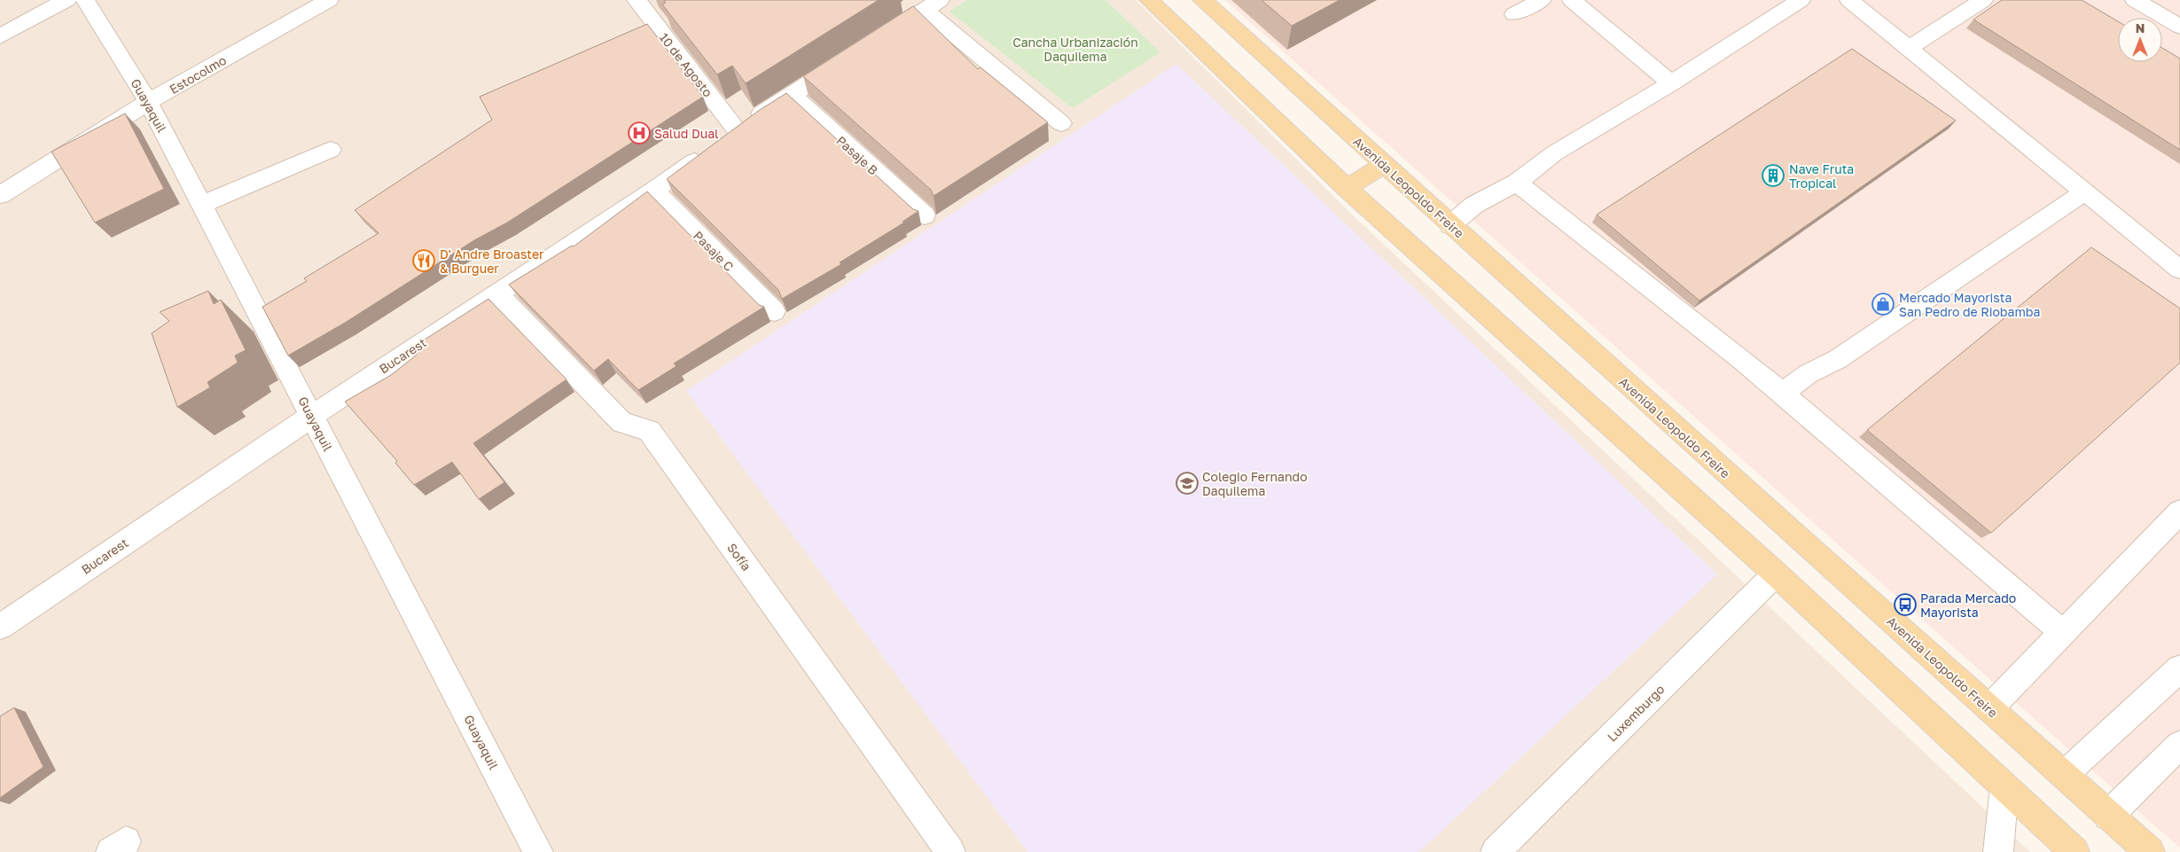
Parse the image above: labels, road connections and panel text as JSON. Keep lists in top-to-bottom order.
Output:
{
  "streets": {
    "main road": ["Avenida Leopoldo Freire"],
    "street": [
      "10 de Agosto",
      "Estocolmo",
      "Guayaquil",
      "Pasaje B",
      "Pasaje C",
      "Bucarest",
      "Sofía",
      "Luxemburgo"
    ]
  },
  "crossings": [
    ["10 de Agosto", "Bucarest"],
    ["Estocolmo", "Guayaquil"],
    ["Guayaquil", "Bucarest"],
    ["Pasaje B", "Bucarest"],
    ["Pasaje C", "Bucarest"],
    ["Bucarest", "Sofía"]
  ],
  "parks": ["Cancha Urbanización Daquilema"],
  "places": {
    "hospital": ["Salud Dual"],
    "building": ["Nave Fruta Tropical"],
    "restaurant": ["D' Andre Broaster & Burguer"],
    "shop": ["Mercado Mayorista San Pedro de Riobamba"],
    "school or university": ["Colegio Fernando Daquilema"],
    "bus stop": ["Parada Mercado Mayorista"]
  },
  "north": "top"
}
